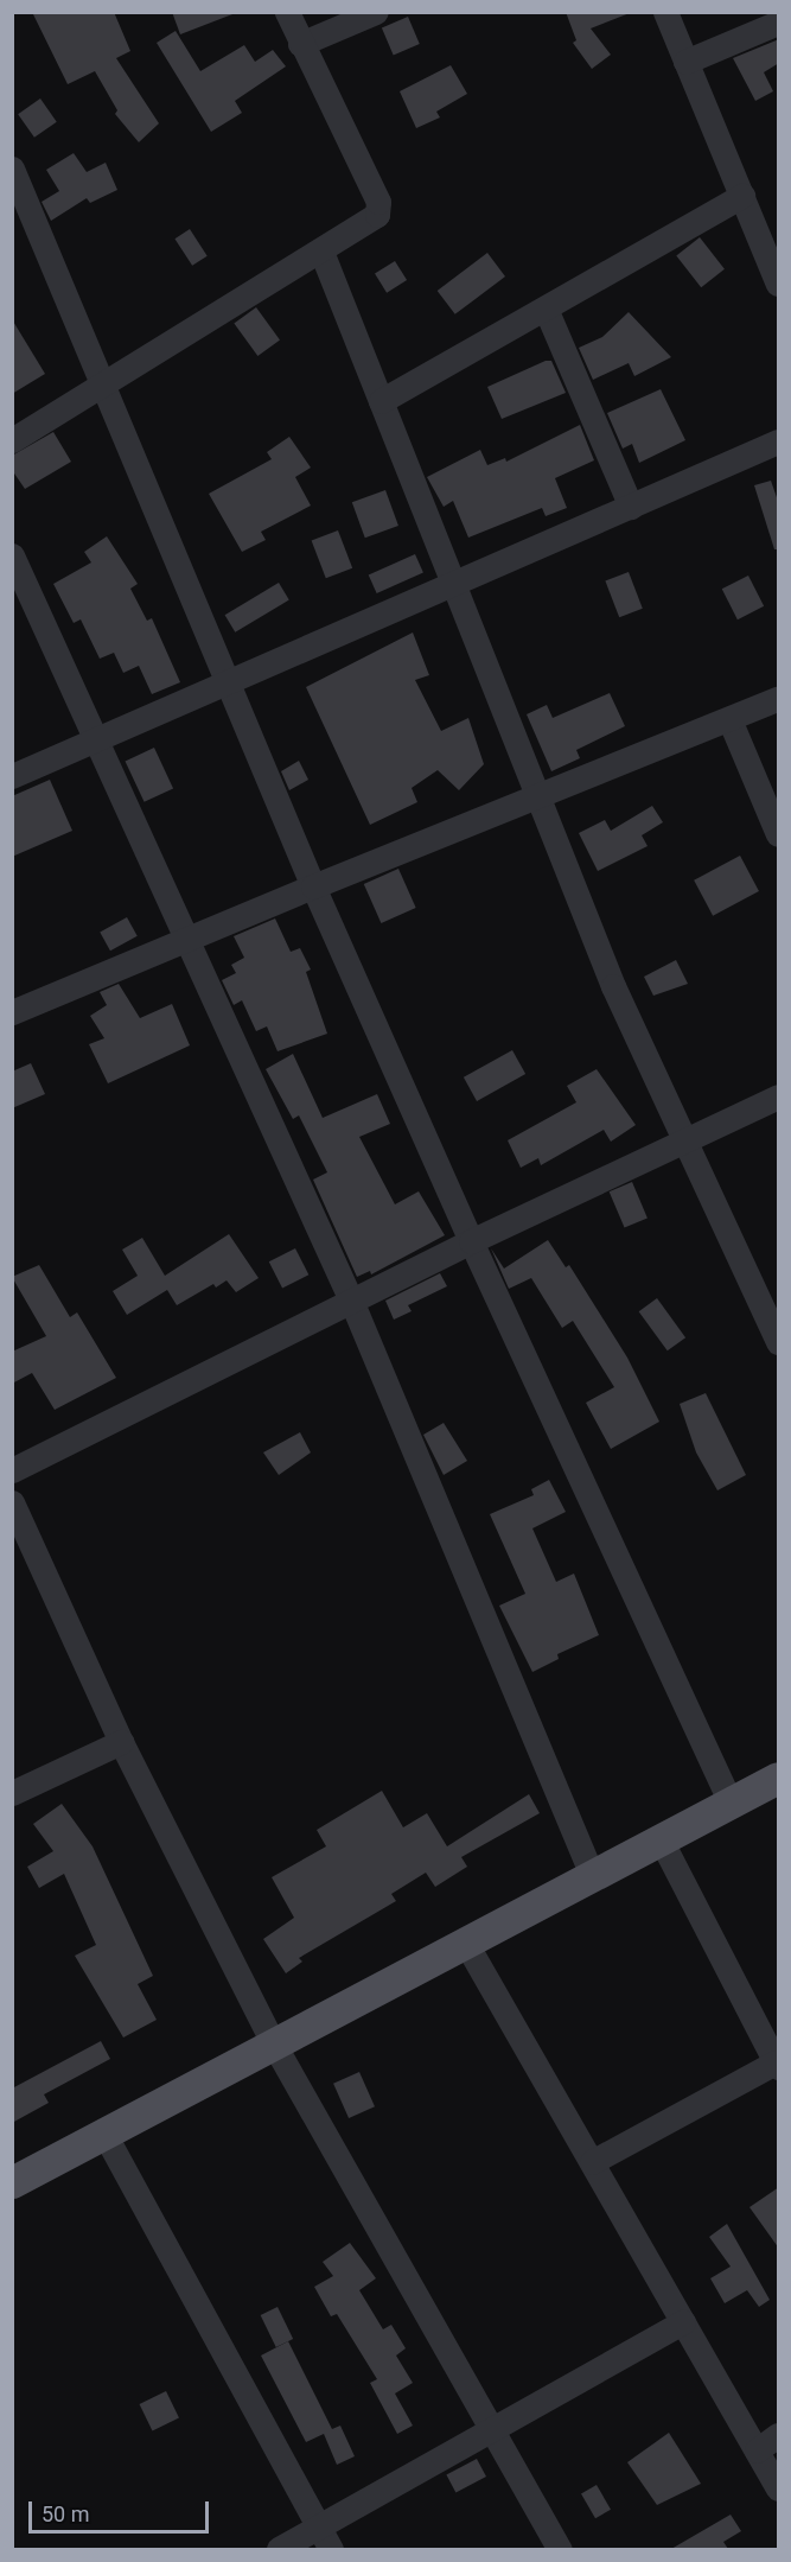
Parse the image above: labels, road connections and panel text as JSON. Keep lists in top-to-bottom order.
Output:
{
  "scale_bar": "50 m"
}
